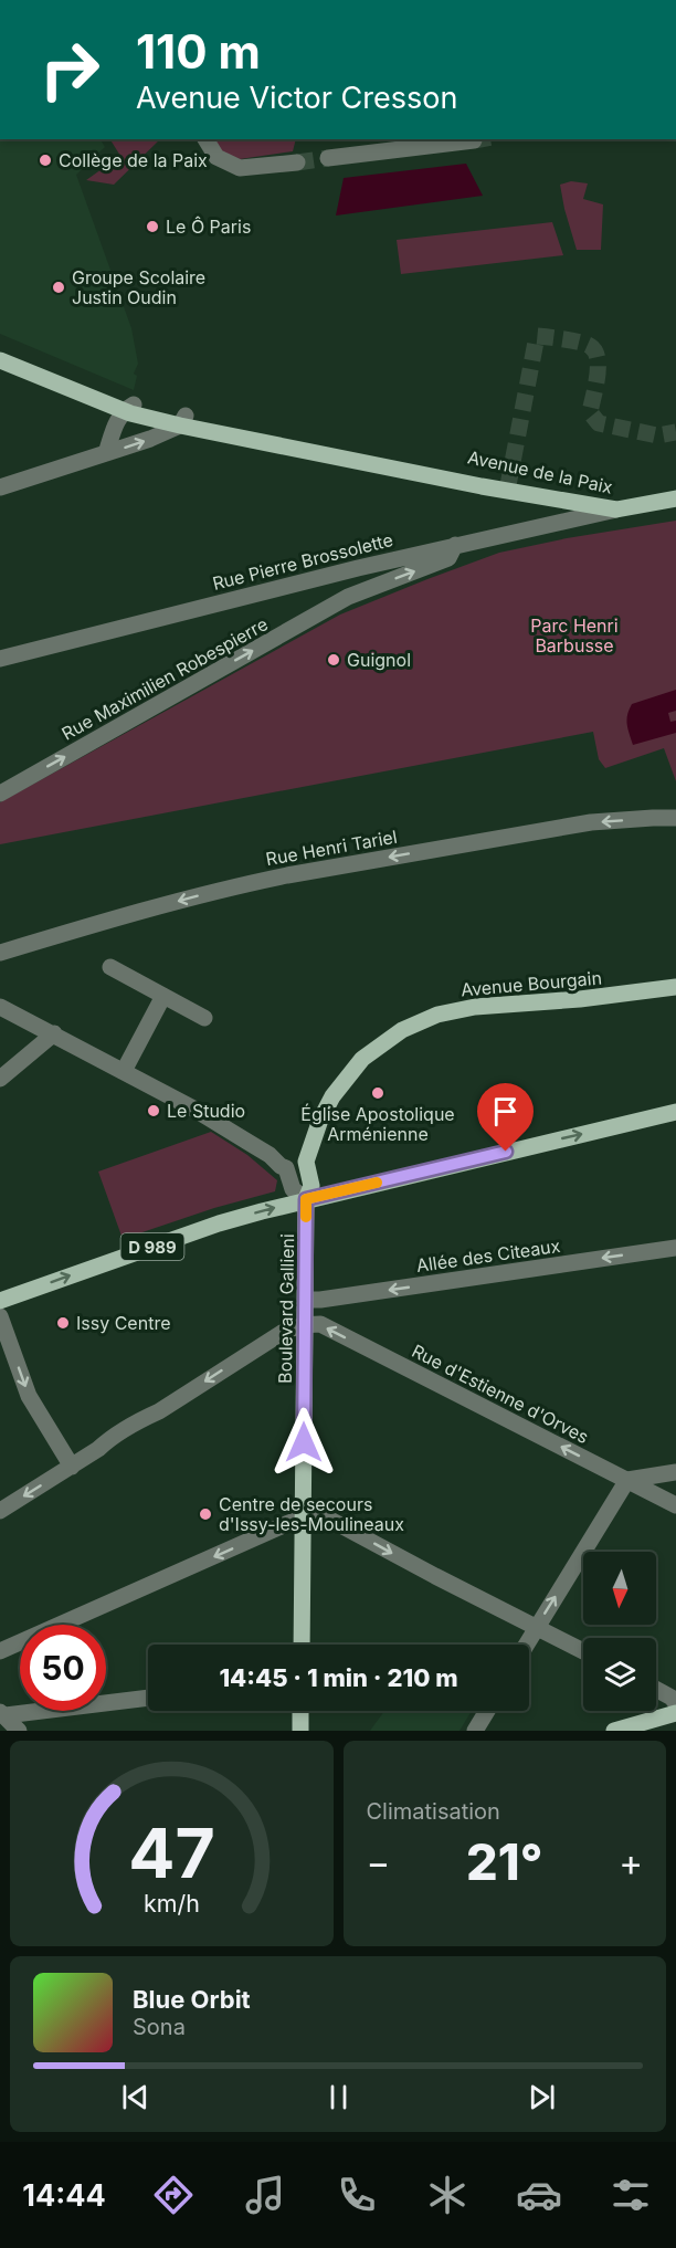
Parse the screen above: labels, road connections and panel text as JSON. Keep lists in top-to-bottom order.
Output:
{
  "streets": {
    "main road": [
      "Avenue de la Paix",
      "Avenue Bourgain",
      "D 989",
      "Boulevard Gallieni"
    ],
    "street": [
      "Rue Pierre Brossolette",
      "Rue Maximilien Robespierre",
      "Rue Henri Tariel",
      "Allée des Citeaux",
      "Rue d'Estienne d'Orves"
    ]
  },
  "crossings": [
    ["Avenue de la Paix", "Rue Pierre Brossolette"],
    ["Rue Pierre Brossolette", "Rue Maximilien Robespierre"],
    ["Avenue Bourgain", "Boulevard Gallieni"],
    ["D 989", "Boulevard Gallieni"],
    ["Allée des Citeaux", "Boulevard Gallieni"],
    ["Boulevard Gallieni", "Rue d'Estienne d'Orves"]
  ],
  "one_way": [
    "Rue Maximilien Robespierre",
    "Rue Henri Tariel",
    "Allée des Citeaux",
    "Rue d'Estienne d'Orves"
  ],
  "parks": ["Parc Henri Barbusse"],
  "places": [
    "Collège de la Paix",
    "Le Ô Paris",
    "Groupe Scolaire Justin Oudin",
    "Guignol",
    "Église Apostolique Arménienne",
    "Le Studio",
    "Issy Centre",
    "Centre de secours d'Issy-les-Moulineaux"
  ],
  "north": "bottom",
  "page": {
    "turn": ["110 m", "Avenue Victor Cresson"],
    "limit": "50",
    "trip": "14:45 · 1 min · 210 m",
    "tile": "Climatisation",
    "heat": ["−", "21°", "+"],
    "song": ["Blue Orbit", "Sona"],
    "tabs": "14:44",
    "gauge": ["47", "km/h"]
  }
}
